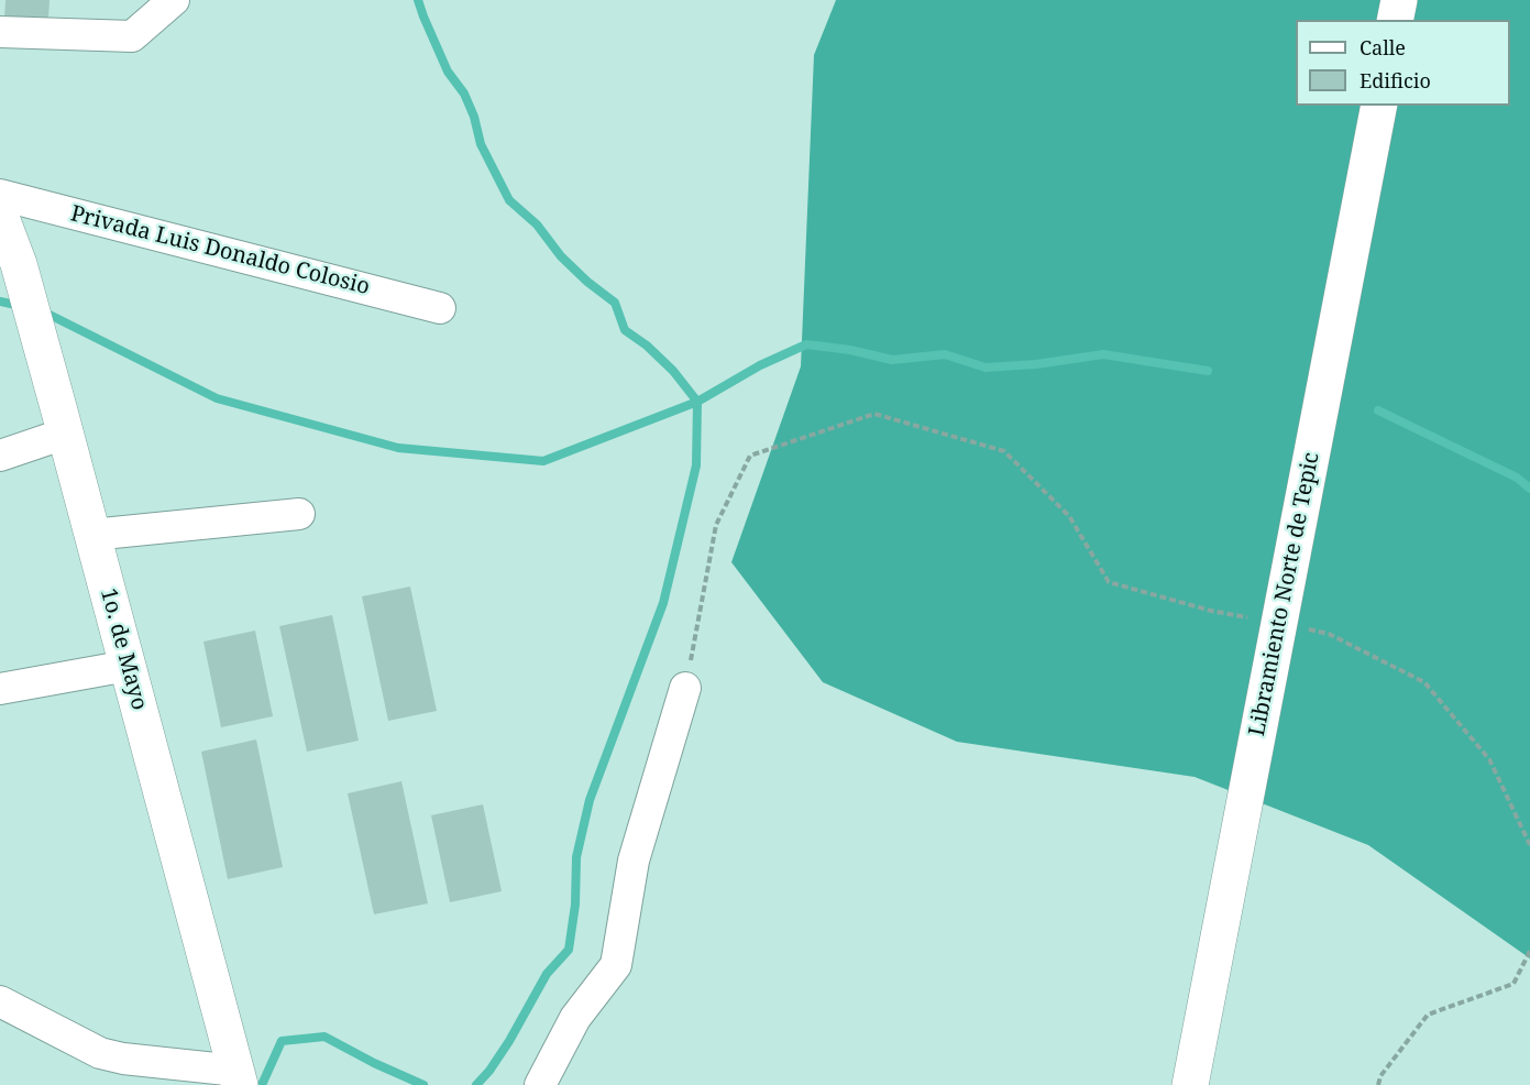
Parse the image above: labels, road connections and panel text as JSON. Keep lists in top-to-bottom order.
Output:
{
  "streets": {
    "main road": ["Libramiento Norte de Tepic", "1o. de Mayo"],
    "street": ["Privada Luis Donaldo Colosio"]
  },
  "crossings": [
    ["Privada Luis Donaldo Colosio", "1o. de Mayo"]
  ],
  "legend": ["Calle", "Edificio"]
}
